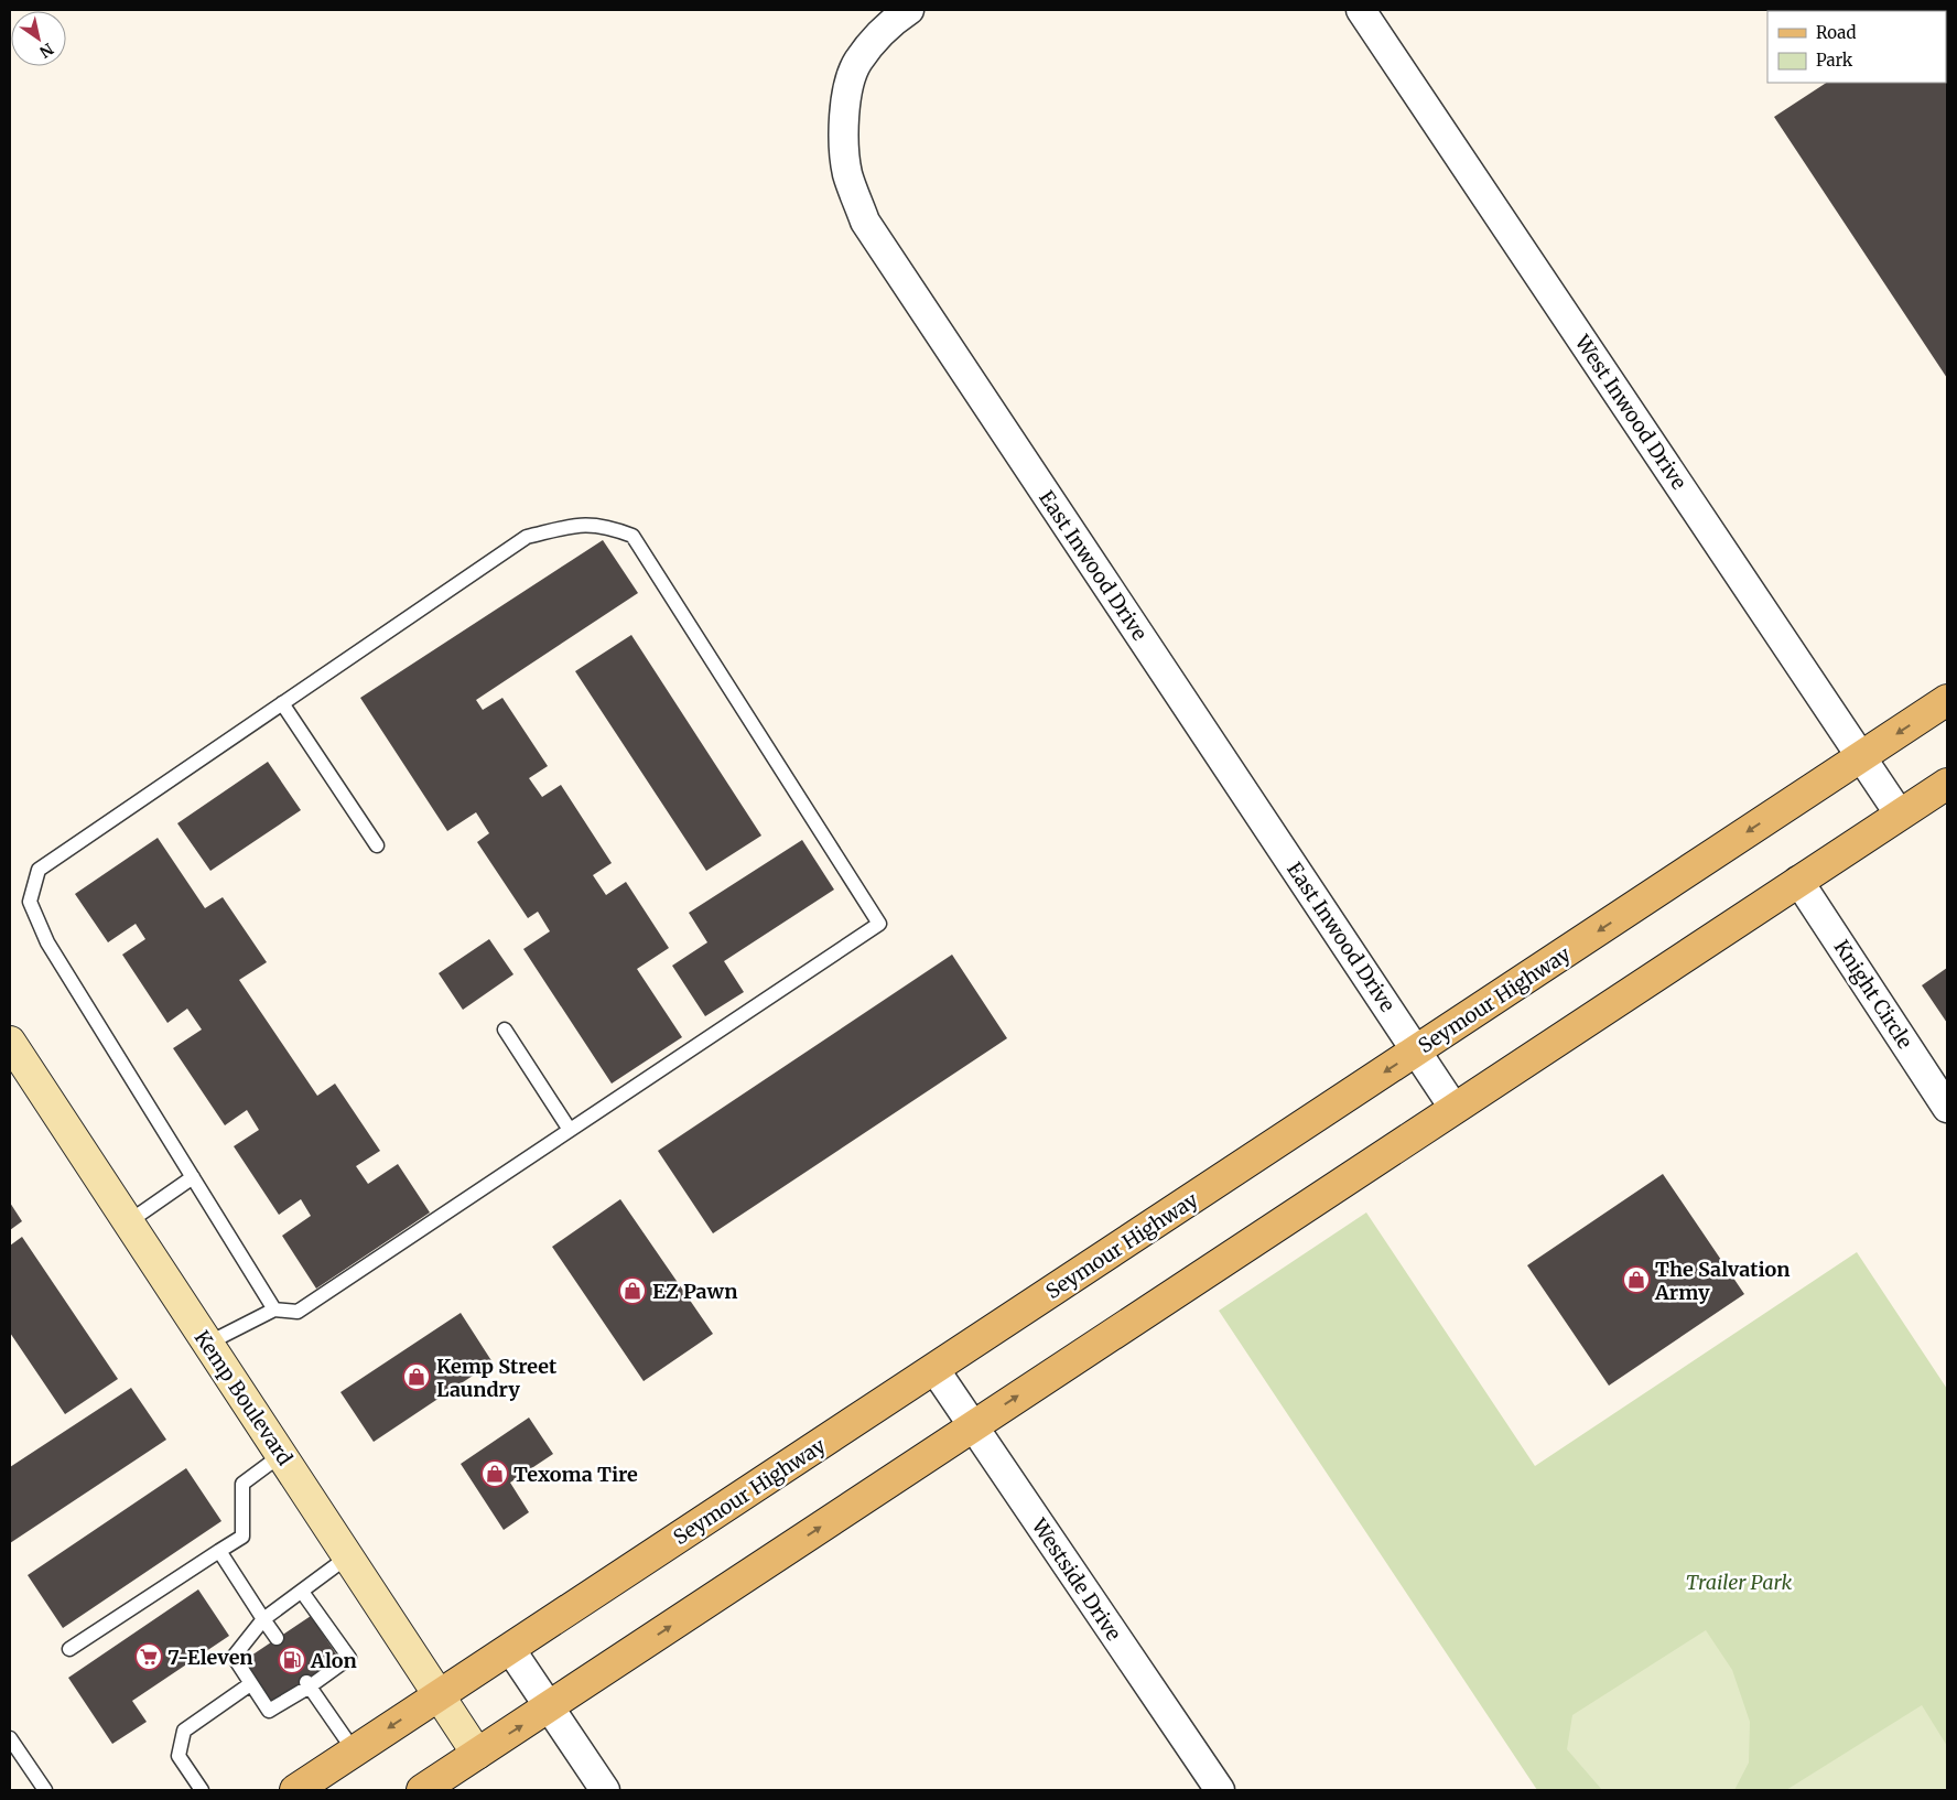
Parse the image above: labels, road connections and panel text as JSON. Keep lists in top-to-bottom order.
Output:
{
  "streets": {
    "main road": ["Seymour Highway", "Kemp Boulevard"],
    "street": [
      "West Inwood Drive",
      "East Inwood Drive",
      "Knight Circle",
      "Westside Drive"
    ]
  },
  "crossings": [
    ["West Inwood Drive", "Seymour Highway"],
    ["East Inwood Drive", "Seymour Highway"],
    ["Seymour Highway", "Kemp Boulevard"],
    ["Seymour Highway", "Westside Drive"]
  ],
  "parks": ["Trailer Park"],
  "places": {
    "shop": [
      "The Salvation Army",
      "EZ Pawn",
      "Kemp Street Laundry",
      "Texoma Tire"
    ],
    "supermarket": ["7-Eleven"],
    "fuel station": ["Alon"]
  },
  "legend": ["Road", "Park"],
  "north": "bottom right"
}
